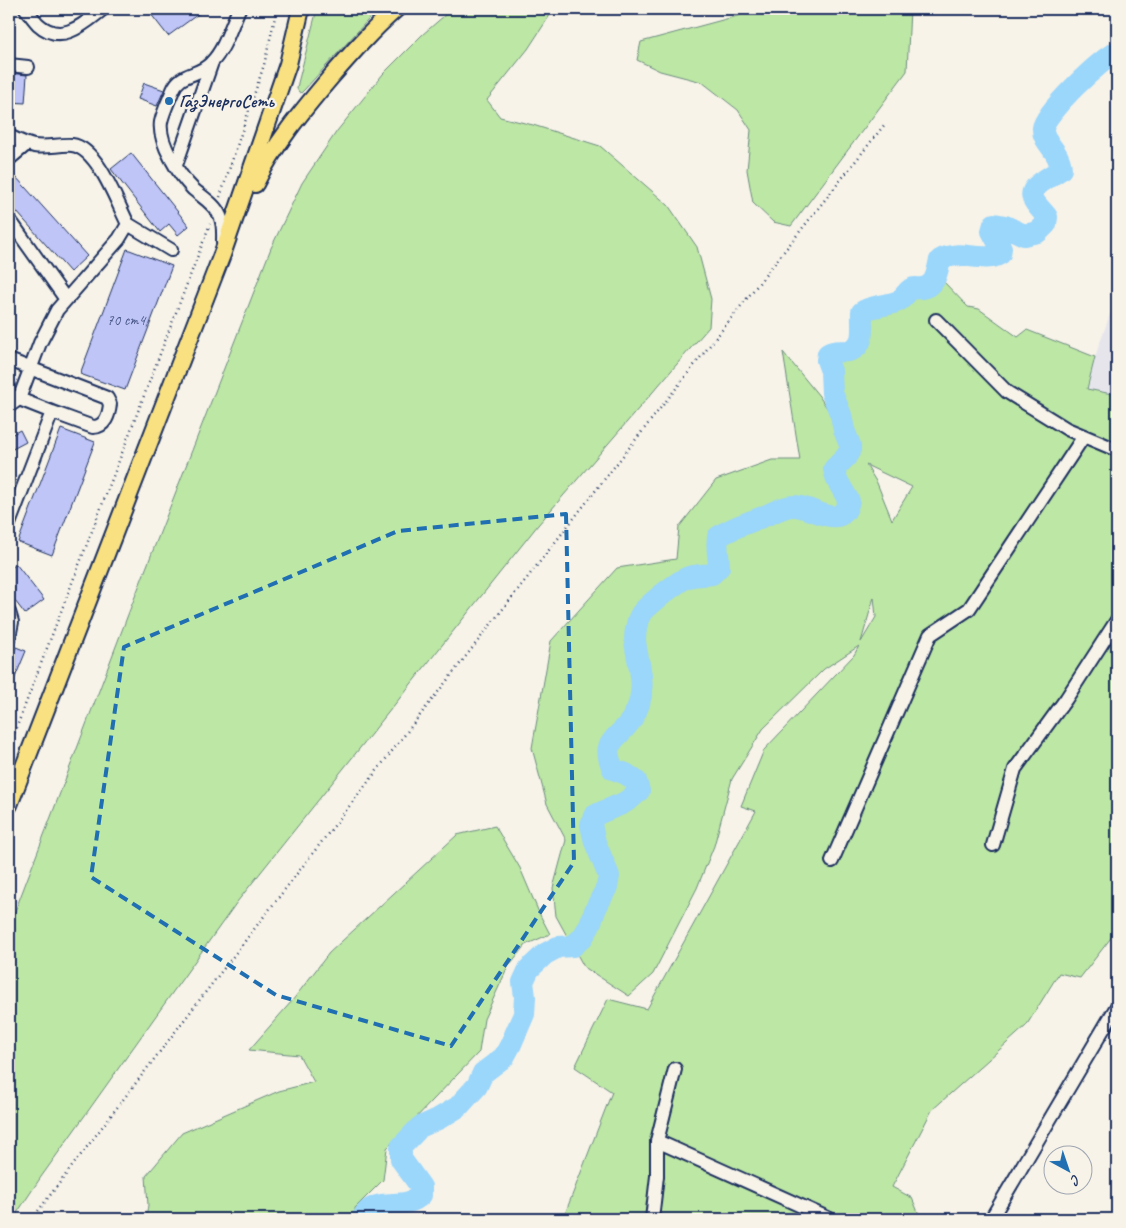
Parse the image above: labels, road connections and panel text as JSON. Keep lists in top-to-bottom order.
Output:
{
  "places": ["ГазЭнергоСеть"],
  "house_numbers": ["70 ст4"],
  "north": "bottom right"
}
